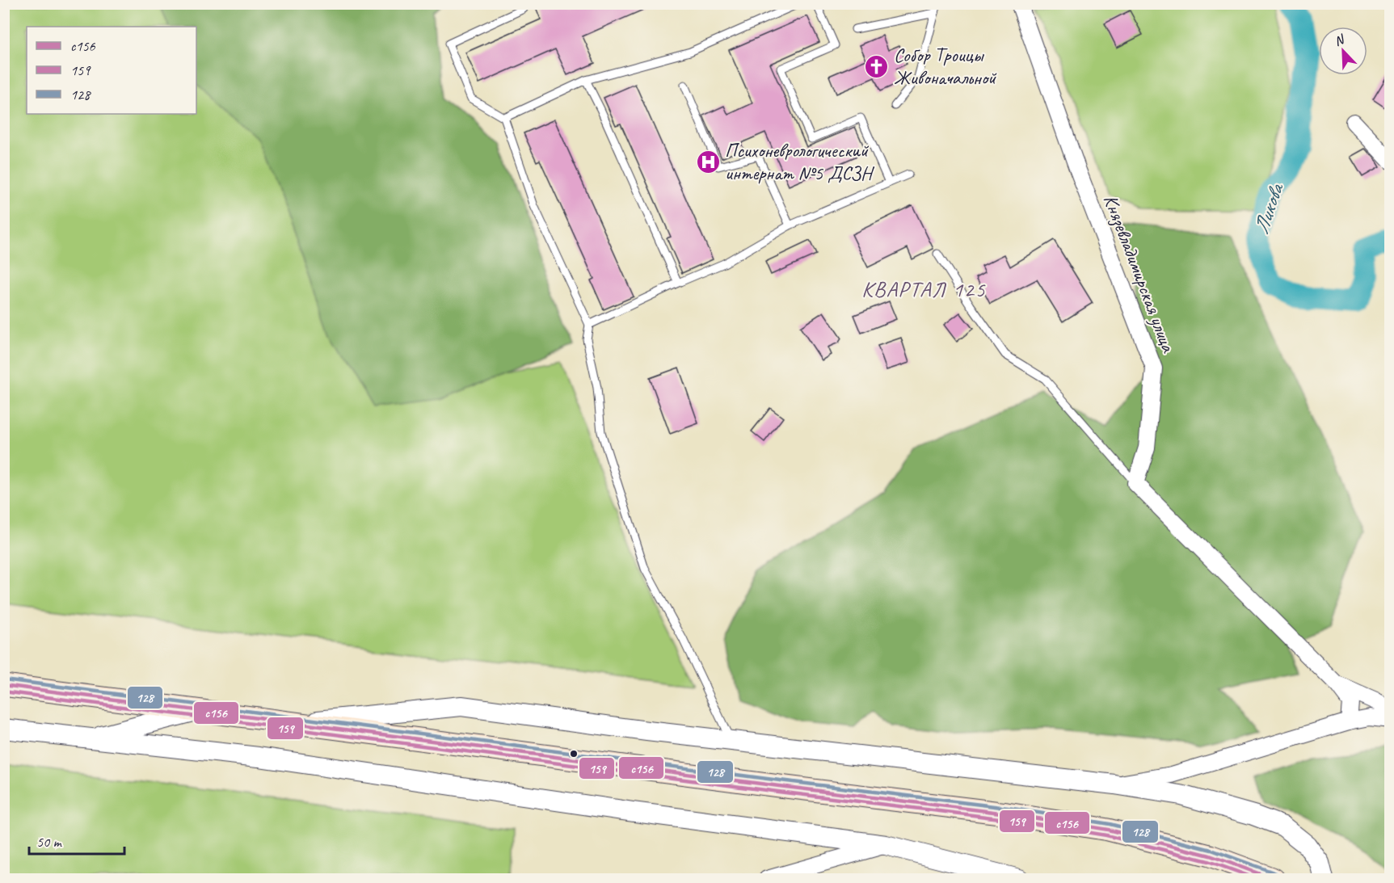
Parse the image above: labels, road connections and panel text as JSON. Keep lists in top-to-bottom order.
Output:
{
  "streets": {
    "street": ["Князевладимирская улица"]
  },
  "districts": ["КВАРТАЛ 125"],
  "water": ["Ликова"],
  "places": {
    "church": ["Собор Троицы Живоначальной"],
    "hospital": ["Психоневрологический интернат №5 ДСЗН"]
  },
  "lines": ["transit line 128", "transit line с156", "transit line 159"],
  "legend": ["с156", "159", "128"],
  "scale_bar": "50 m",
  "north": "top left"
}
